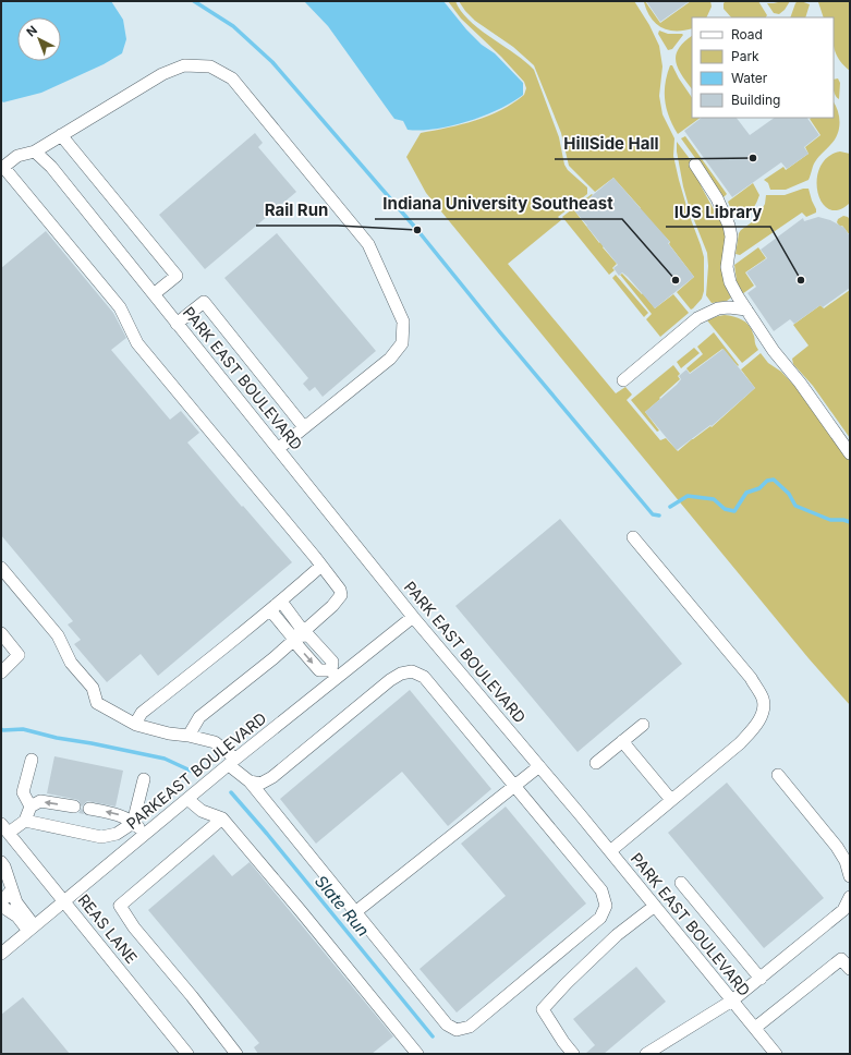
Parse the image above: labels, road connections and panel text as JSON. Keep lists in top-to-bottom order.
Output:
{
  "streets": {
    "street": ["PARK EAST BOULEVARD", "PARKEAST BOULEVARD", "REAS LANE"]
  },
  "crossings": [
    ["PARK EAST BOULEVARD", "PARKEAST BOULEVARD"],
    ["PARKEAST BOULEVARD", "REAS LANE"]
  ],
  "water": ["Slate Run"],
  "places": [
    "HillSide Hall",
    "Rail Run",
    "Indiana University Southeast",
    "IUS Library"
  ],
  "legend": [
    "Road",
    "Park",
    "Water",
    "Building"
  ],
  "north": "top left"
}
